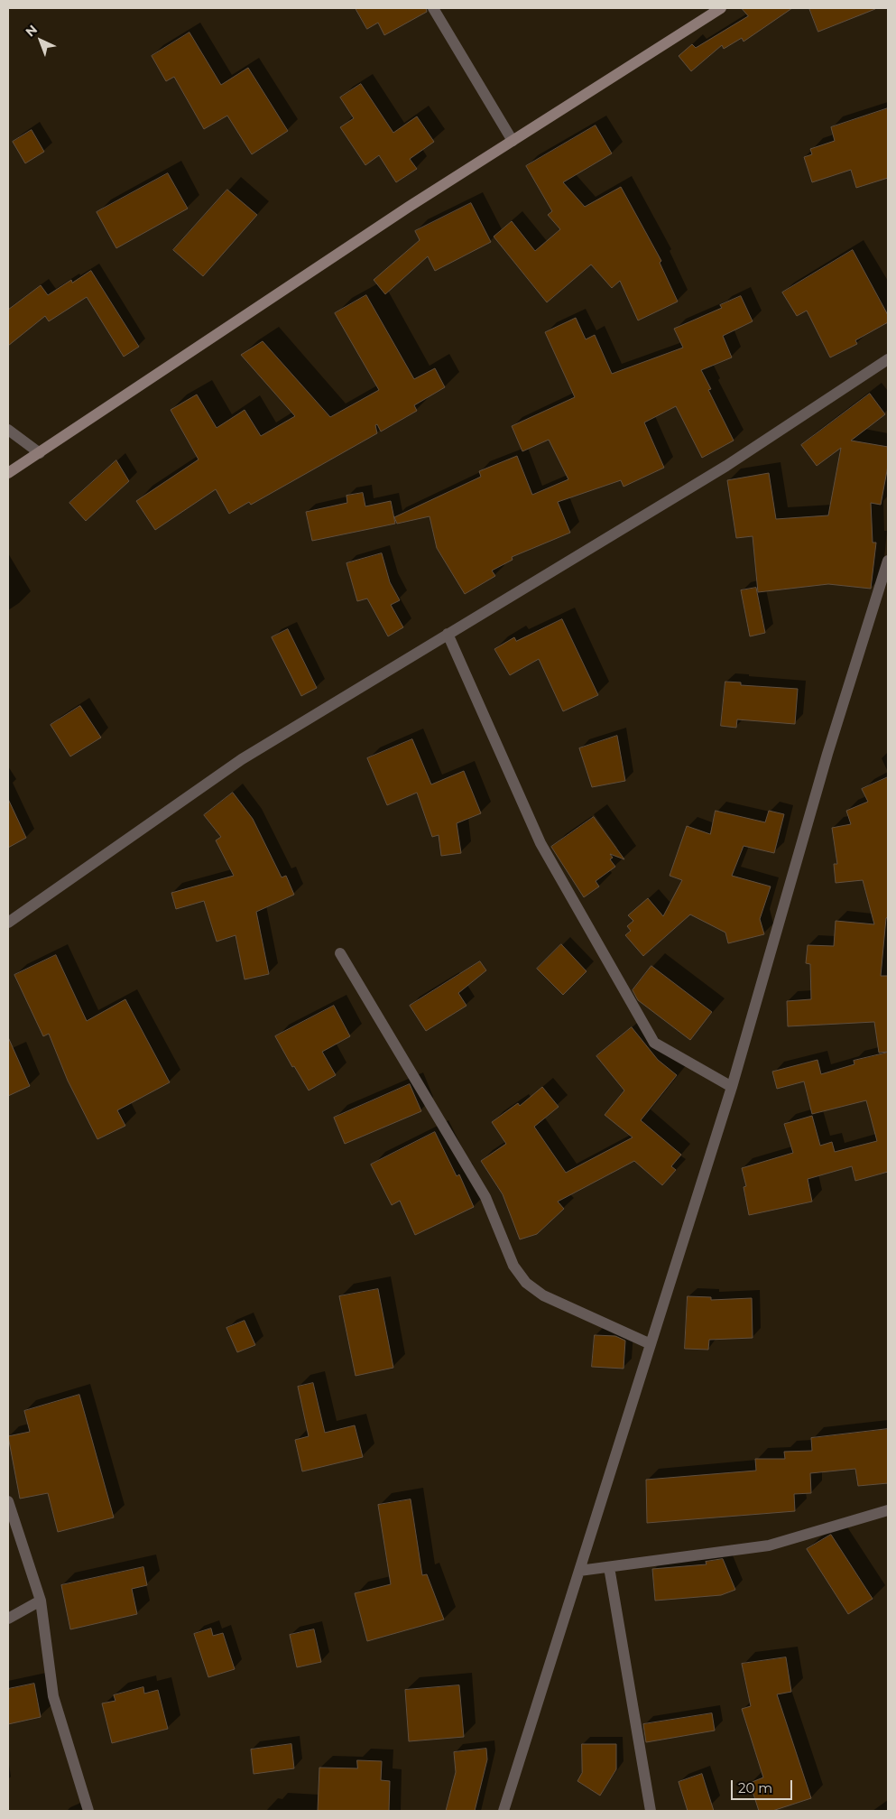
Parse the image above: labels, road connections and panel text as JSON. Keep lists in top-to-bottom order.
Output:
{
  "scale_bar": "20 m",
  "north": "top left"
}
